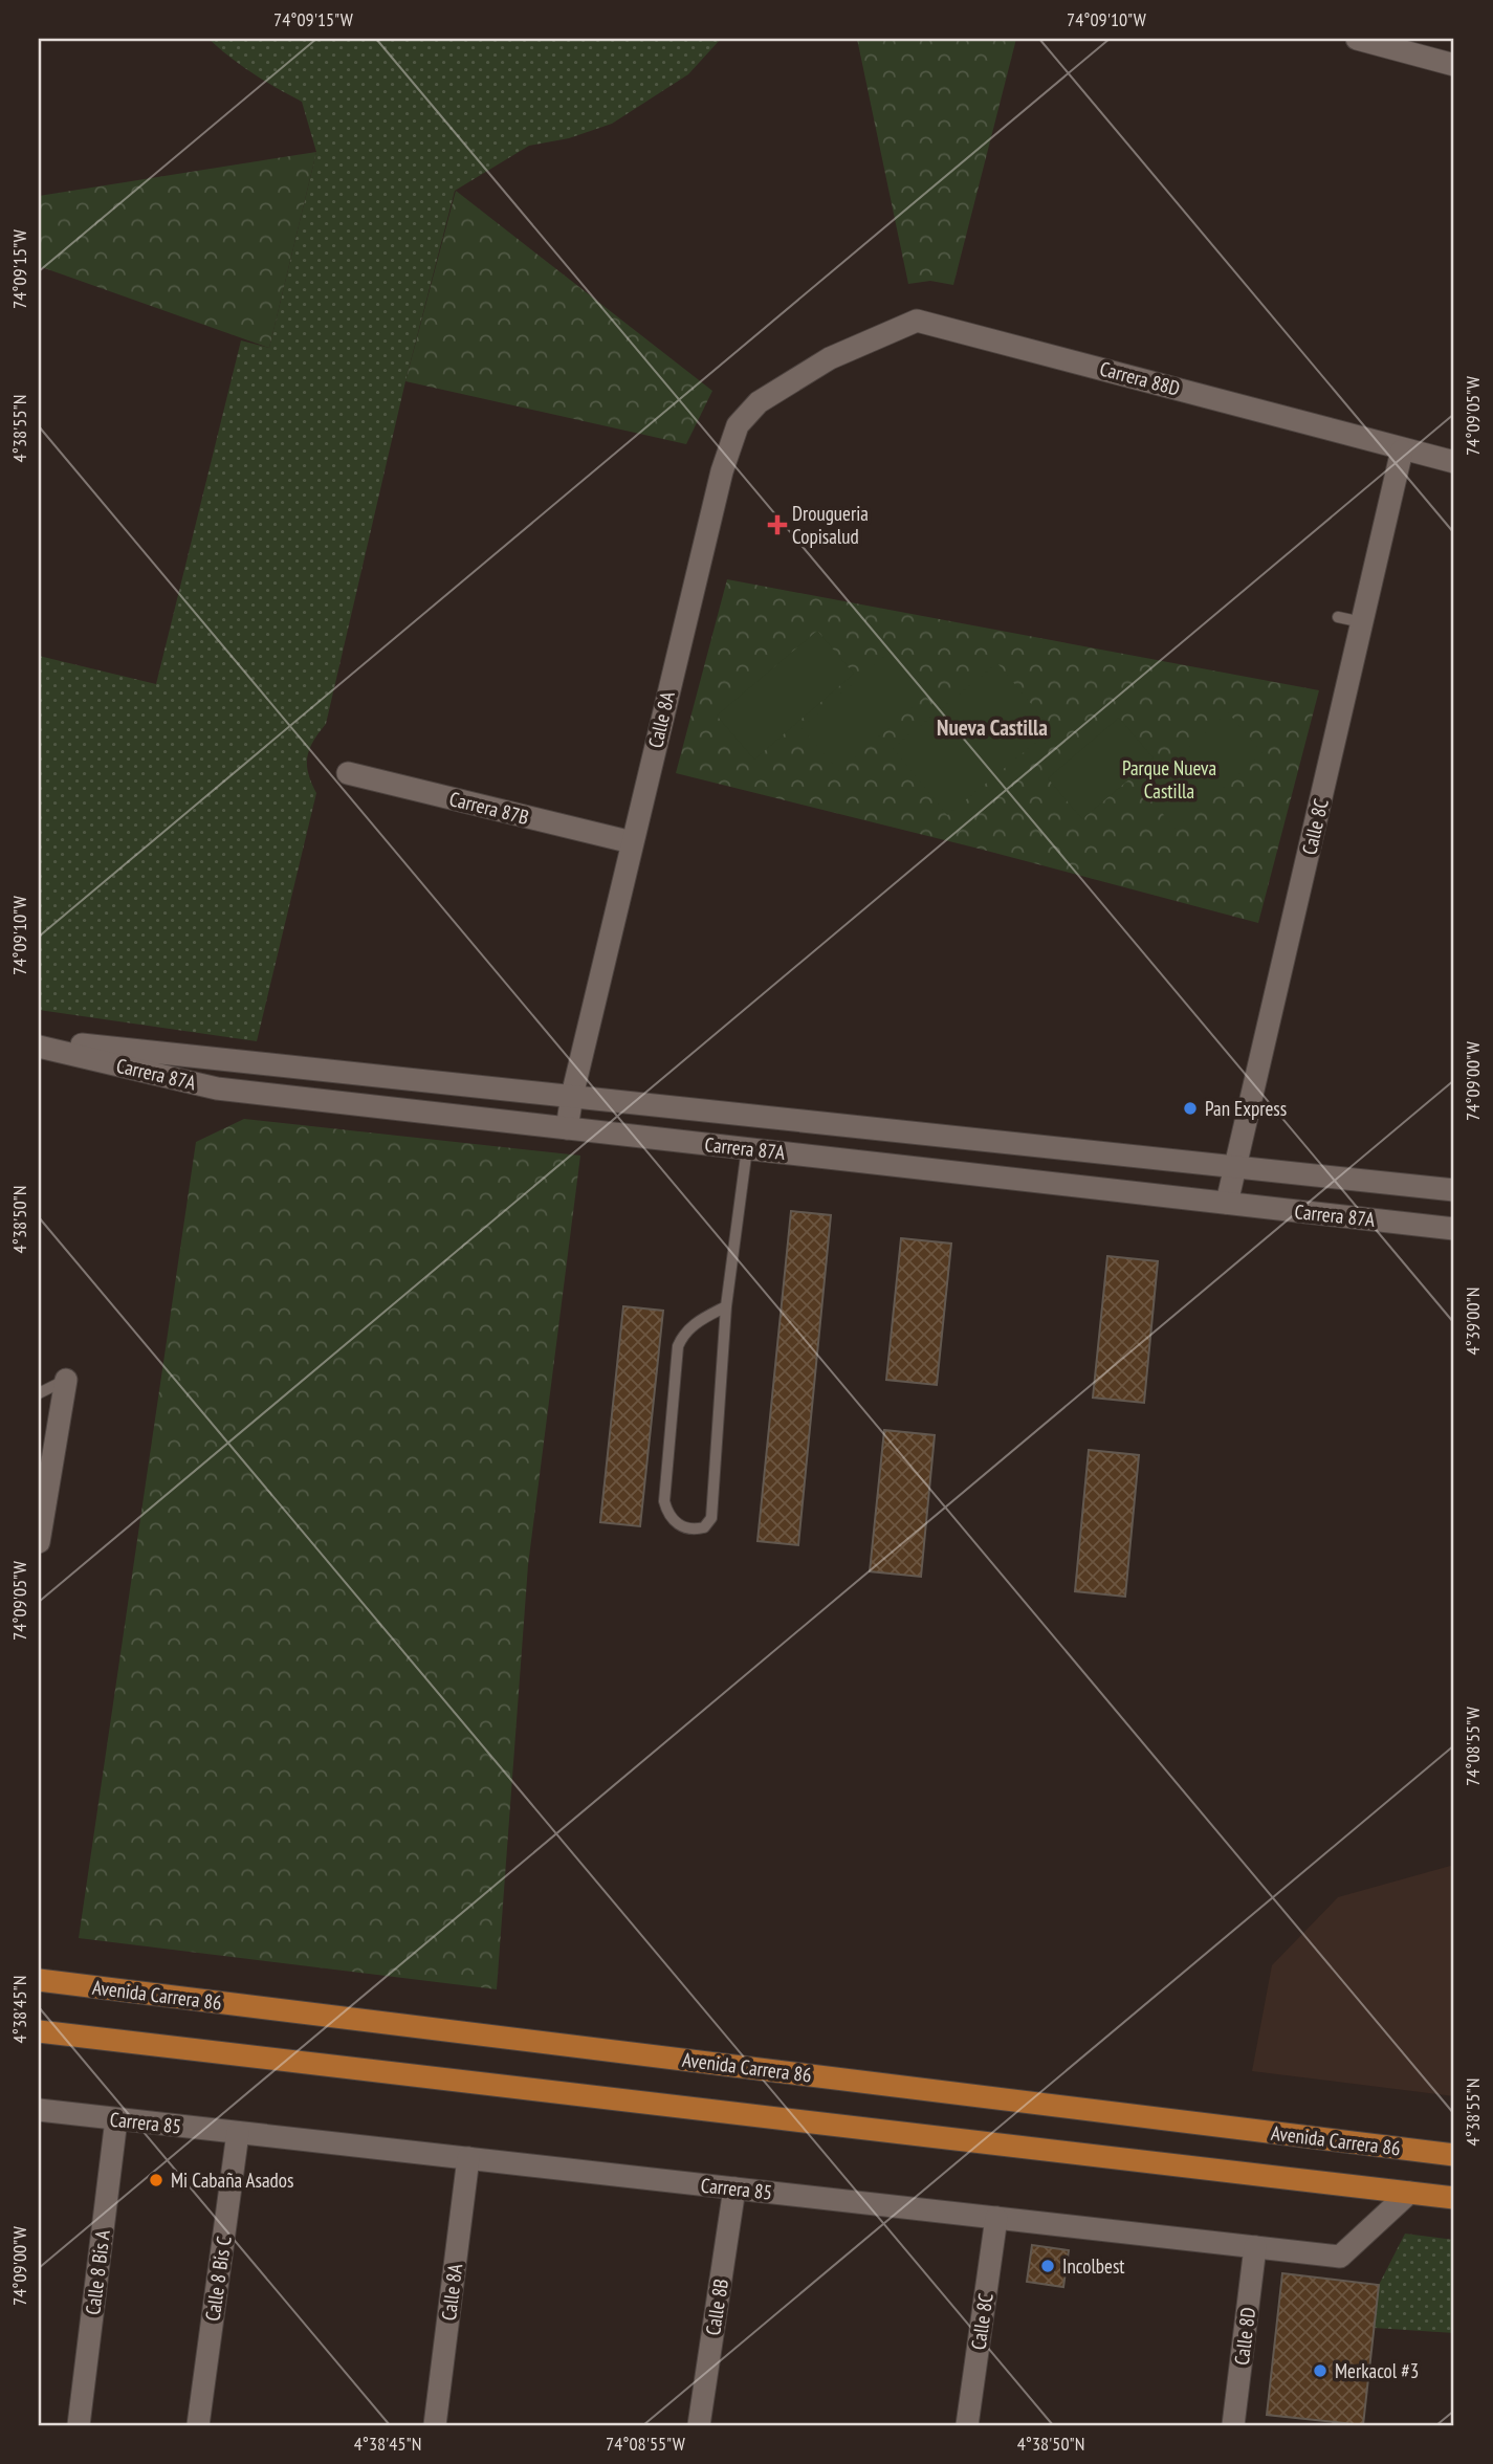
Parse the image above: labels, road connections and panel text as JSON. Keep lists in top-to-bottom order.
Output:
{
  "streets": {
    "main road": ["Avenida Carrera 86"],
    "street": [
      "Carrera 88D",
      "Calle 8A",
      "Carrera 87B",
      "Calle 8C",
      "Carrera 87A",
      "Carrera 85",
      "Calle 8 Bis A",
      "Calle 8 Bis C",
      "Calle 8B",
      "Calle 8D"
    ]
  },
  "crossings": [
    ["Carrera 88D", "Calle 8A"],
    ["Carrera 88D", "Calle 8C"],
    ["Calle 8A", "Carrera 87B"],
    ["Calle 8A", "Carrera 87A"],
    ["Calle 8A", "Carrera 85"],
    ["Calle 8C", "Carrera 87A"],
    ["Calle 8C", "Carrera 85"],
    ["Carrera 85", "Calle 8 Bis A"],
    ["Carrera 85", "Calle 8 Bis C"],
    ["Carrera 85", "Calle 8B"],
    ["Carrera 85", "Calle 8D"]
  ],
  "districts": ["Nueva Castilla"],
  "parks": ["Parque Nueva Castilla"],
  "places": {
    "health": ["Drougueria Copisalud"],
    "other": [
      "Pan Express",
      "Mi Cabaña Asados",
      "Incolbest",
      "Merkacol #3"
    ]
  },
  "coordinates": [
    "74°09'15\"W",
    "74°09'10\"W",
    "74°09'05\"W",
    "4°38'55\"N",
    "74°09'00\"W",
    "4°38'50\"N",
    "4°39'00\"N",
    "74°08'55\"W",
    "4°38'45\"N"
  ]
}
